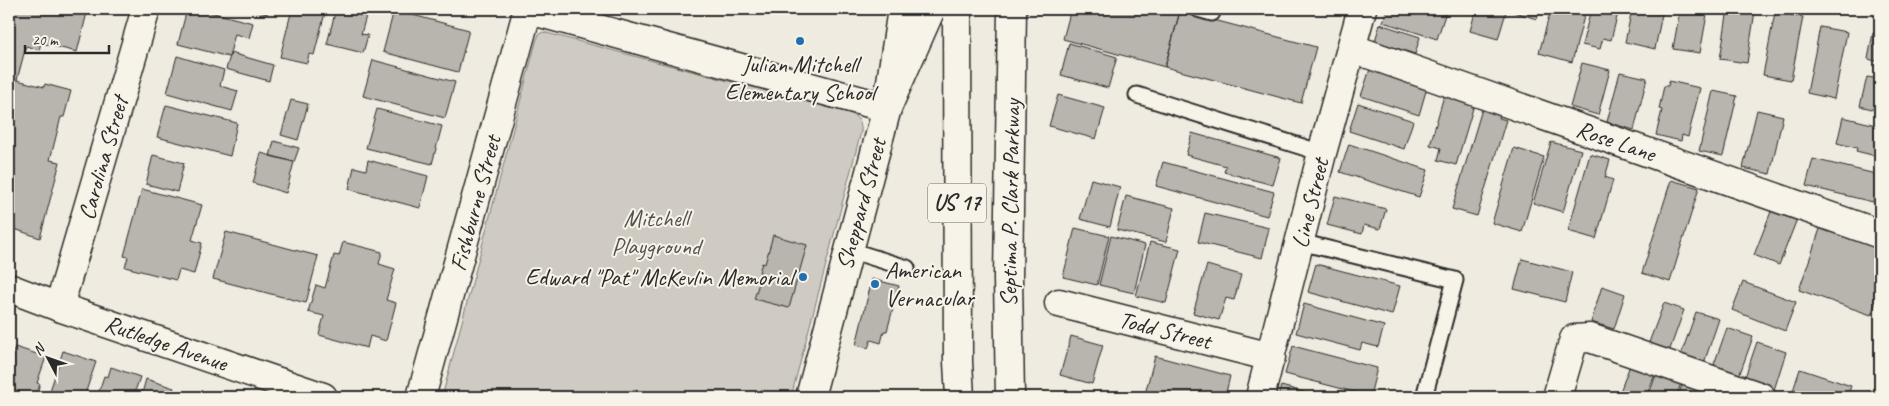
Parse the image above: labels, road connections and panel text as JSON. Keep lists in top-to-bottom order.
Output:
{
  "streets": {
    "main road": [
      "Rose Lane",
      "Carolina Street",
      "Fishburne Street",
      "US 17",
      "Septima P. Clark Parkway",
      "Line Street",
      "Sheppard Street",
      "Todd Street",
      "Rutledge Avenue"
    ]
  },
  "crossings": [
    ["Rose Lane", "Line Street"],
    ["Carolina Street", "Rutledge Avenue"],
    ["Line Street", "Todd Street"]
  ],
  "parks": ["Mitchell Playground"],
  "places": ["Julian Mitchell Elementary School", "Edward \"Pat\" McKevlin Memorial", "American Vernacular"],
  "scale_bar": "20 m",
  "north": "top left"
}
